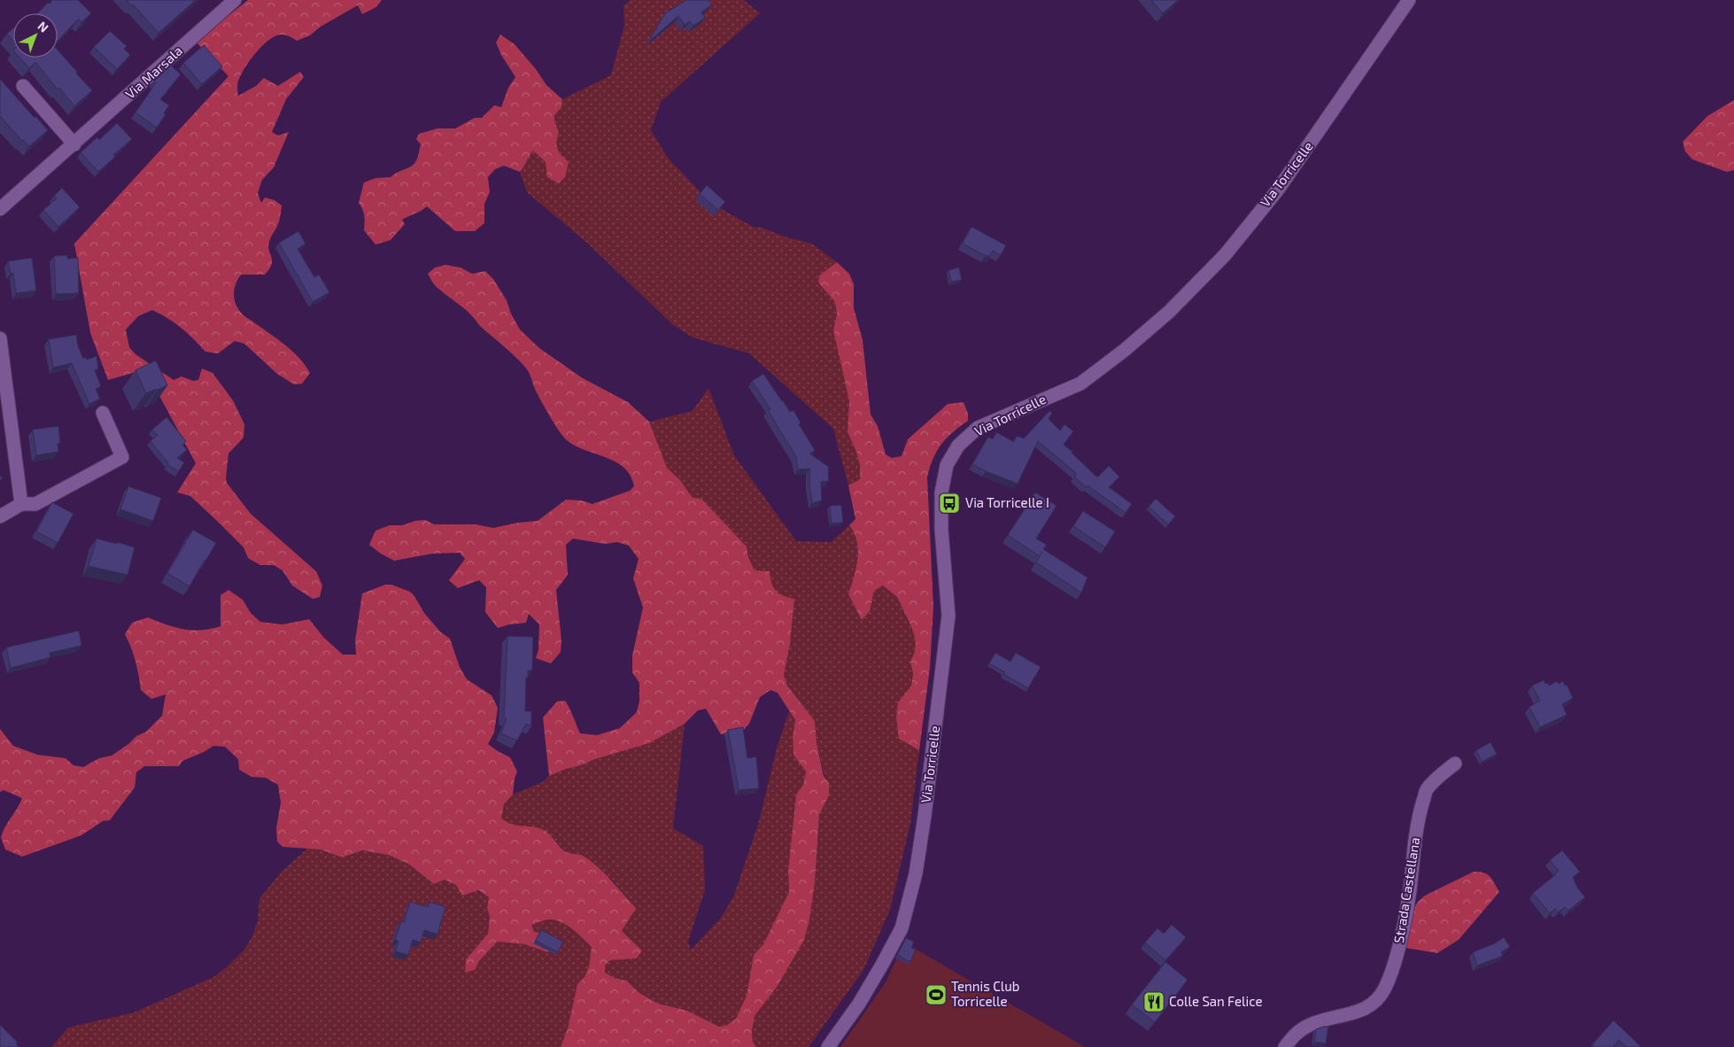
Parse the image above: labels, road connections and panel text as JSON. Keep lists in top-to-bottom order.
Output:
{
  "streets": {
    "street": ["Via Marsala", "Via Torricelle", "Strada Castellana"]
  },
  "places": {
    "bus stop": ["Via Torricelle I"],
    "sports": ["Tennis Club Torricelle"],
    "restaurant": ["Colle San Felice"]
  },
  "north": "top right"
}
